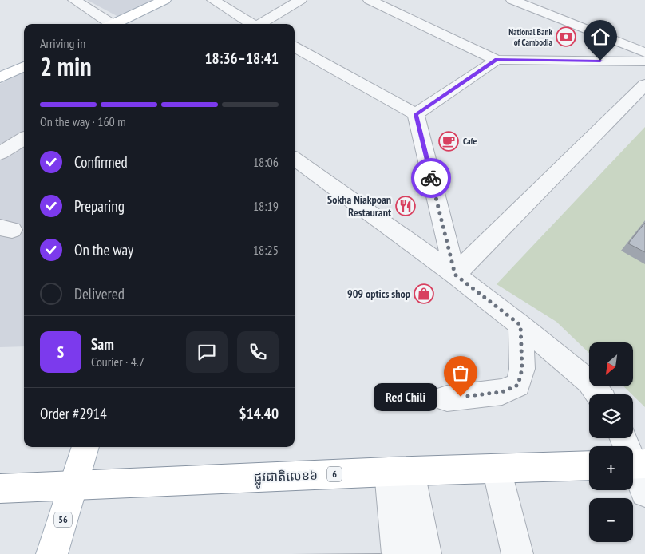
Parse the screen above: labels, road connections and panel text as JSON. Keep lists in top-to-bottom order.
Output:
{
  "streets": {
    "main road": ["6", "ផ្លូវជាតិលេខ៦", "56"]
  },
  "crossings": [
    ["ផ្លូវជាតិលេខ៦", "56"]
  ],
  "places": {
    "bank": ["National Bank of Cambodia"],
    "cafe": ["Cafe"],
    "restaurant": ["Sokha Niakpoan Restaurant"],
    "shop": ["909 optics shop"],
    "other": ["Red Chili"]
  },
  "north": "bottom left",
  "page": {
    "heading": ["2 min", "Arriving in", "18:36–18:41"],
    "panel": [
      "Sam",
      "Courier · 4.7",
      "Order #2914",
      "$14.40"
    ],
    "bar": "On the way · 160 m",
    "list": [
      ["Confirmed", "18:06"],
      ["Preparing", "18:19"],
      ["On the way", "18:25"],
      "Delivered"
    ],
    "round": "S",
    "map_buttons": ["+", "−"],
    "bubble": "Red Chili"
  }
}
